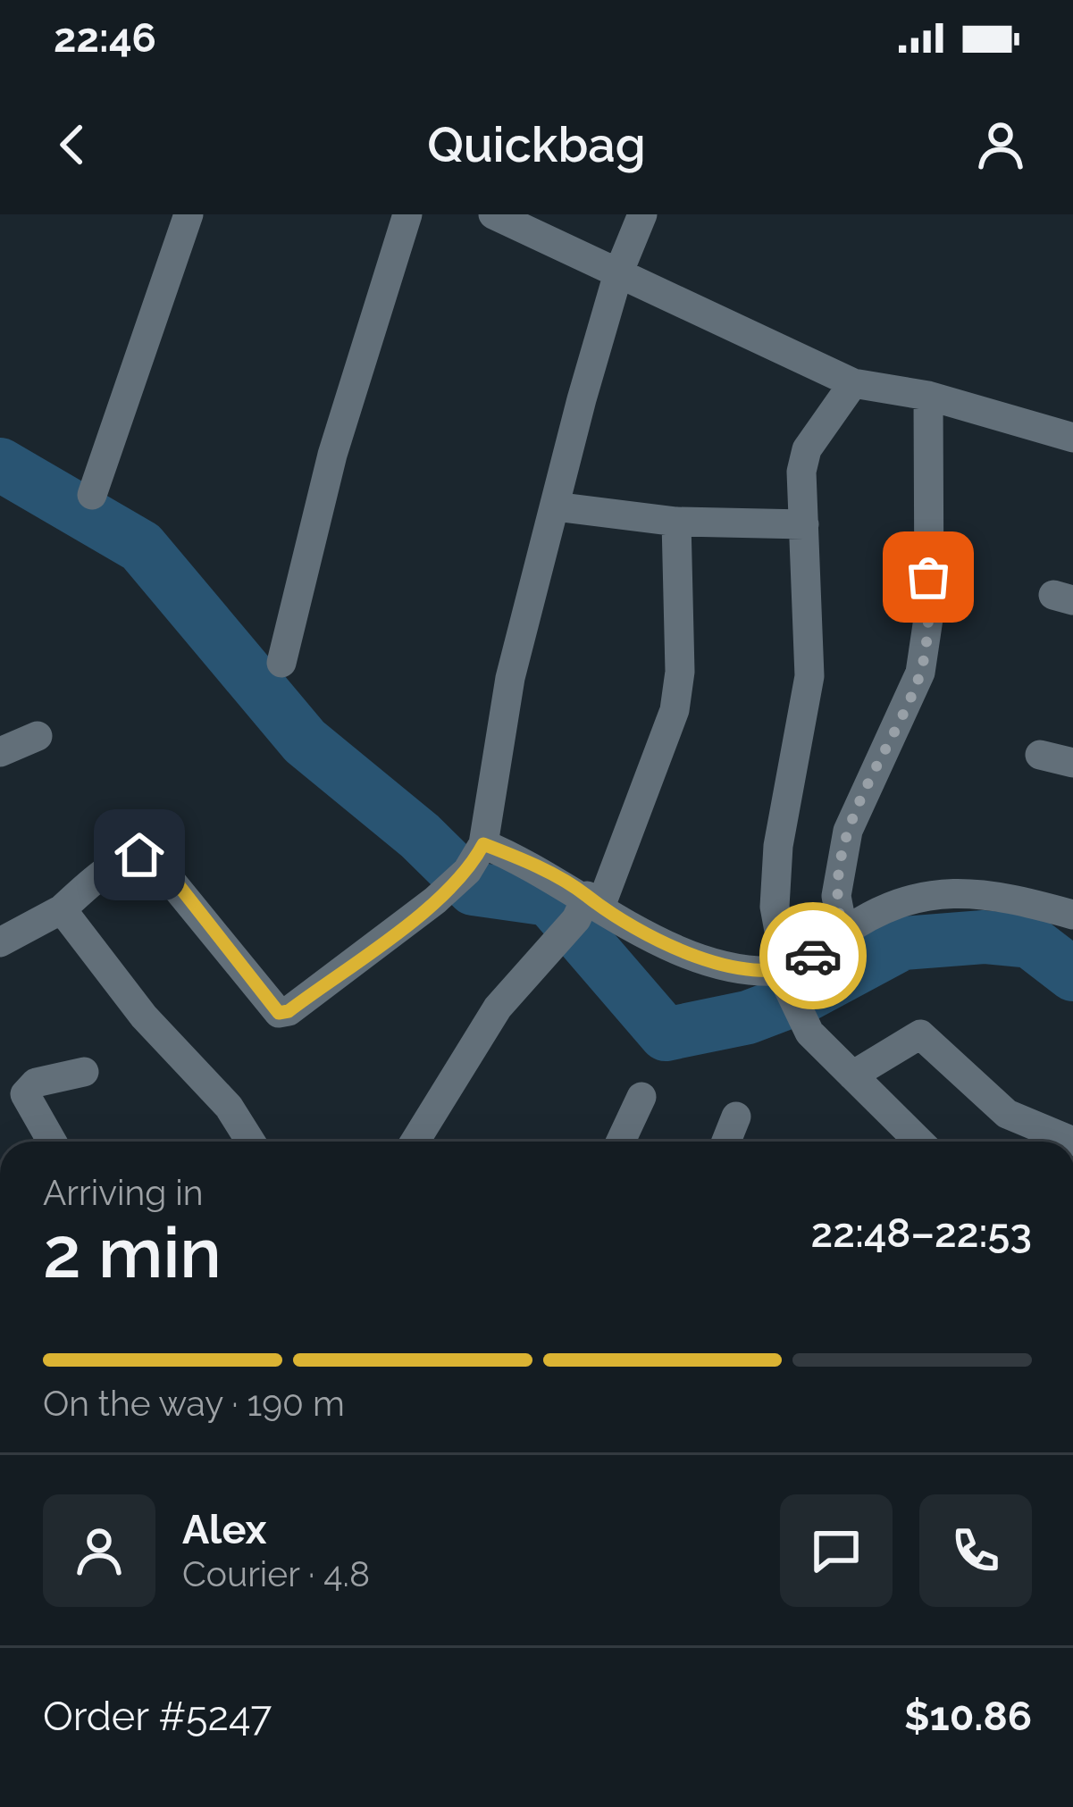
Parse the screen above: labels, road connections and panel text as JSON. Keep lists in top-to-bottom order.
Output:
{
  "page": {
    "status": "22:46",
    "header": "Quickbag",
    "heading": ["2 min", "Arriving in", "22:48–22:53"],
    "panel": [
      "Alex",
      "Courier · 4.8",
      "Order #5247",
      "$10.86"
    ],
    "bar": "On the way · 190 m"
  }
}
